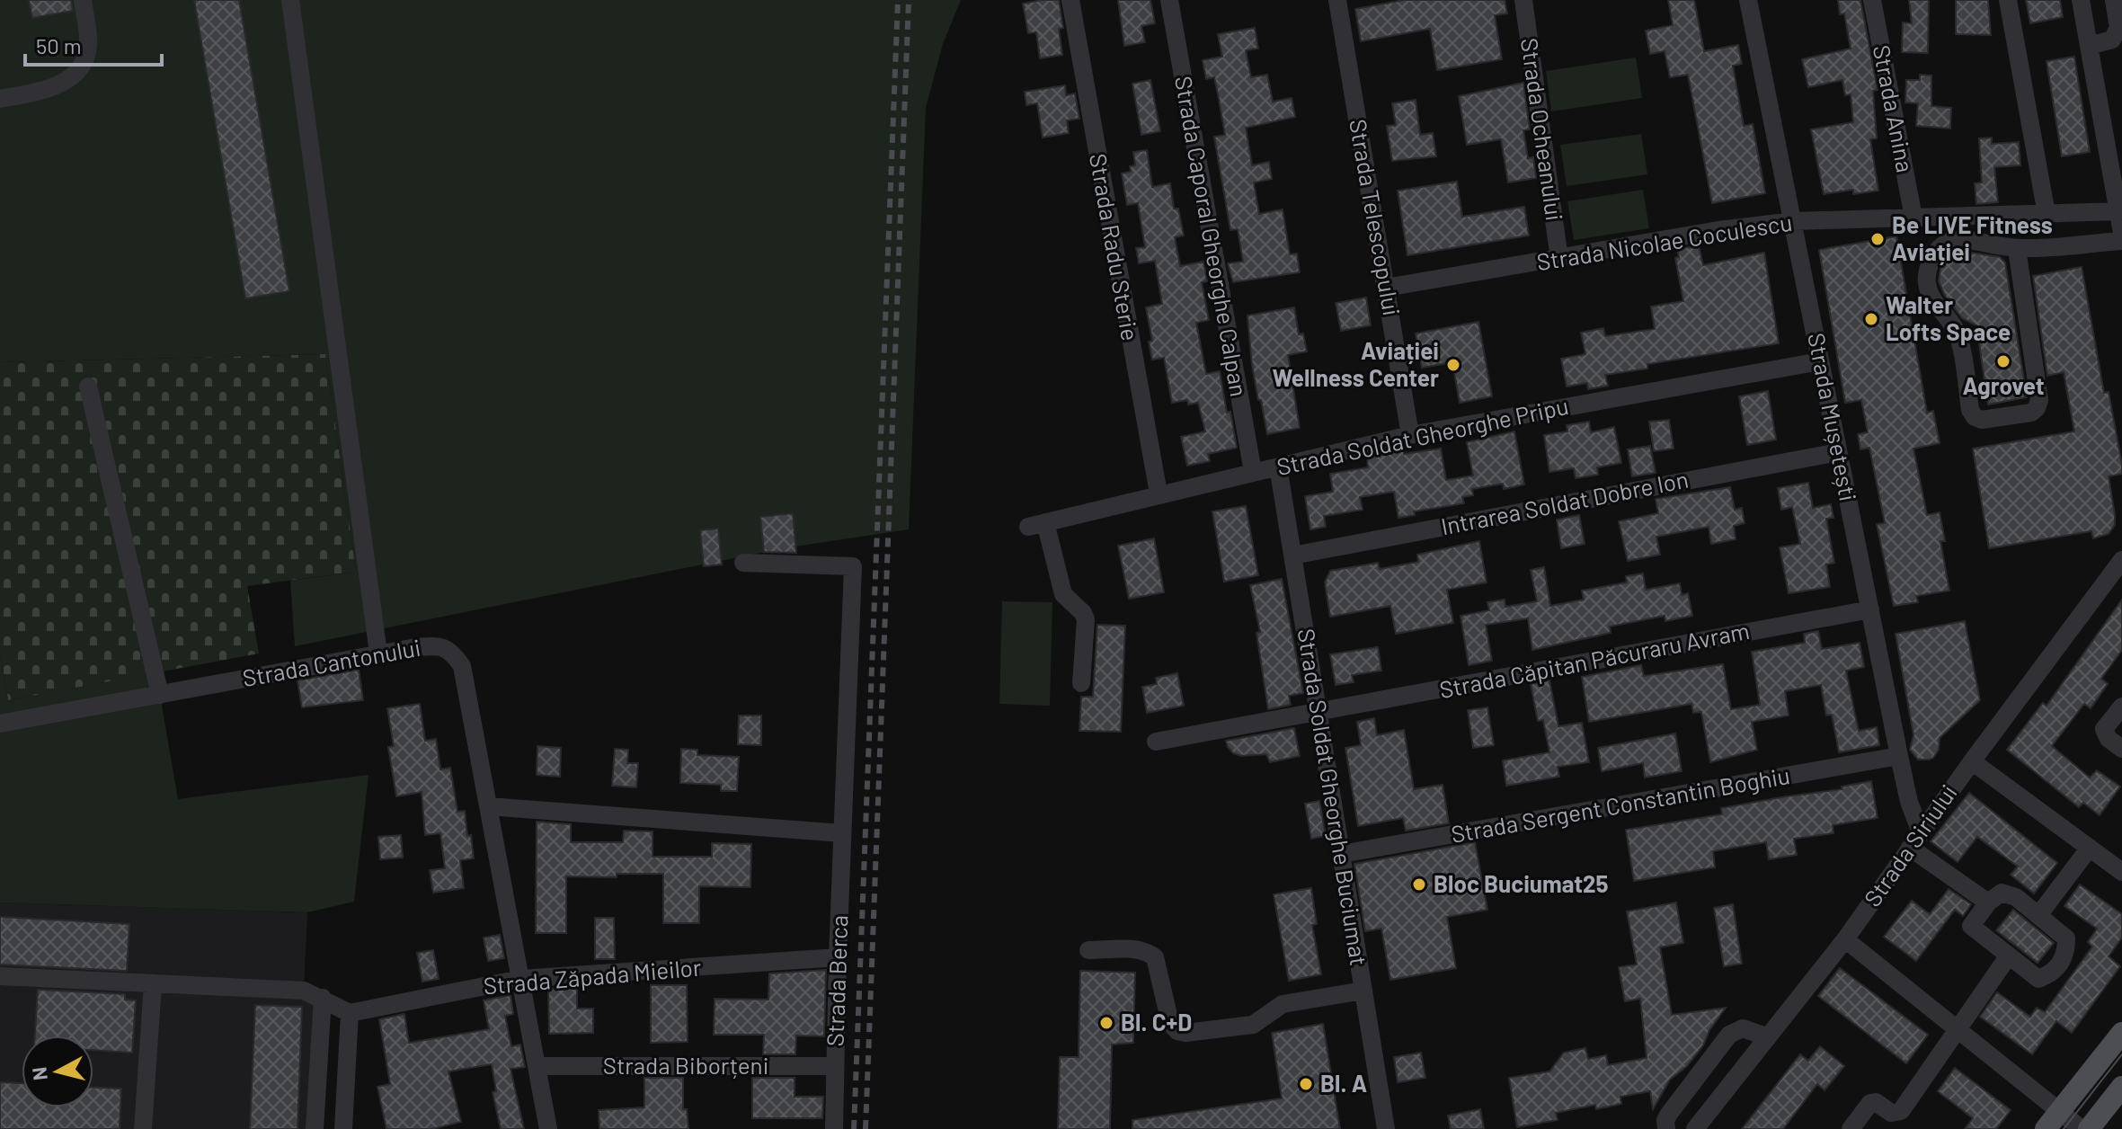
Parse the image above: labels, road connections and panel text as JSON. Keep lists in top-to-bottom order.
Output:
{
  "streets": {
    "street": [
      "Strada Anina",
      "Strada Ocheanului",
      "Strada Telescopului",
      "Strada Caporal Gheorghe Calpan",
      "Strada Nicolae Coculescu",
      "Strada Radu Sterie",
      "Strada Mușetești",
      "Strada Soldat Gheorghe Pripu",
      "Intrarea Soldat Dobre Ion",
      "Strada Căpitan Păcuraru Avram",
      "Strada Cantonului",
      "Strada Soldat Gheorghe Buciumat",
      "Strada Sergent Constantin Boghiu",
      "Strada Siriului",
      "Strada Zăpada Mieilor",
      "Strada Berca",
      "Strada Biborțeni"
    ]
  },
  "crossings": [
    ["Strada Anina", "Strada Nicolae Coculescu"],
    ["Strada Ocheanului", "Strada Nicolae Coculescu"],
    ["Strada Telescopului", "Strada Nicolae Coculescu"],
    ["Strada Telescopului", "Strada Soldat Gheorghe Pripu"],
    ["Strada Caporal Gheorghe Calpan", "Strada Soldat Gheorghe Pripu"],
    ["Strada Nicolae Coculescu", "Strada Mușetești"],
    ["Strada Radu Sterie", "Strada Soldat Gheorghe Pripu"],
    ["Strada Mușetești", "Strada Soldat Gheorghe Pripu"],
    ["Strada Mușetești", "Intrarea Soldat Dobre Ion"],
    ["Strada Mușetești", "Strada Căpitan Păcuraru Avram"],
    ["Strada Mușetești", "Strada Sergent Constantin Boghiu"],
    ["Strada Mușetești", "Strada Siriului"],
    ["Strada Soldat Gheorghe Pripu", "Strada Soldat Gheorghe Buciumat"],
    ["Intrarea Soldat Dobre Ion", "Strada Soldat Gheorghe Buciumat"],
    ["Strada Căpitan Păcuraru Avram", "Strada Soldat Gheorghe Buciumat"],
    ["Strada Cantonului", "Strada Zăpada Mieilor"],
    ["Strada Cantonului", "Strada Biborțeni"],
    ["Strada Soldat Gheorghe Buciumat", "Strada Sergent Constantin Boghiu"],
    ["Strada Zăpada Mieilor", "Strada Berca"],
    ["Strada Berca", "Strada Biborțeni"]
  ],
  "places": [
    "Be LIVE Fitness Aviației",
    "Walter Lofts Space",
    "Agrovet",
    "Aviației Wellness Center",
    "Bloc Buciumat25",
    "Bl. C+D",
    "Bl. A"
  ],
  "scale_bar": "50 m",
  "north": "left"
}
